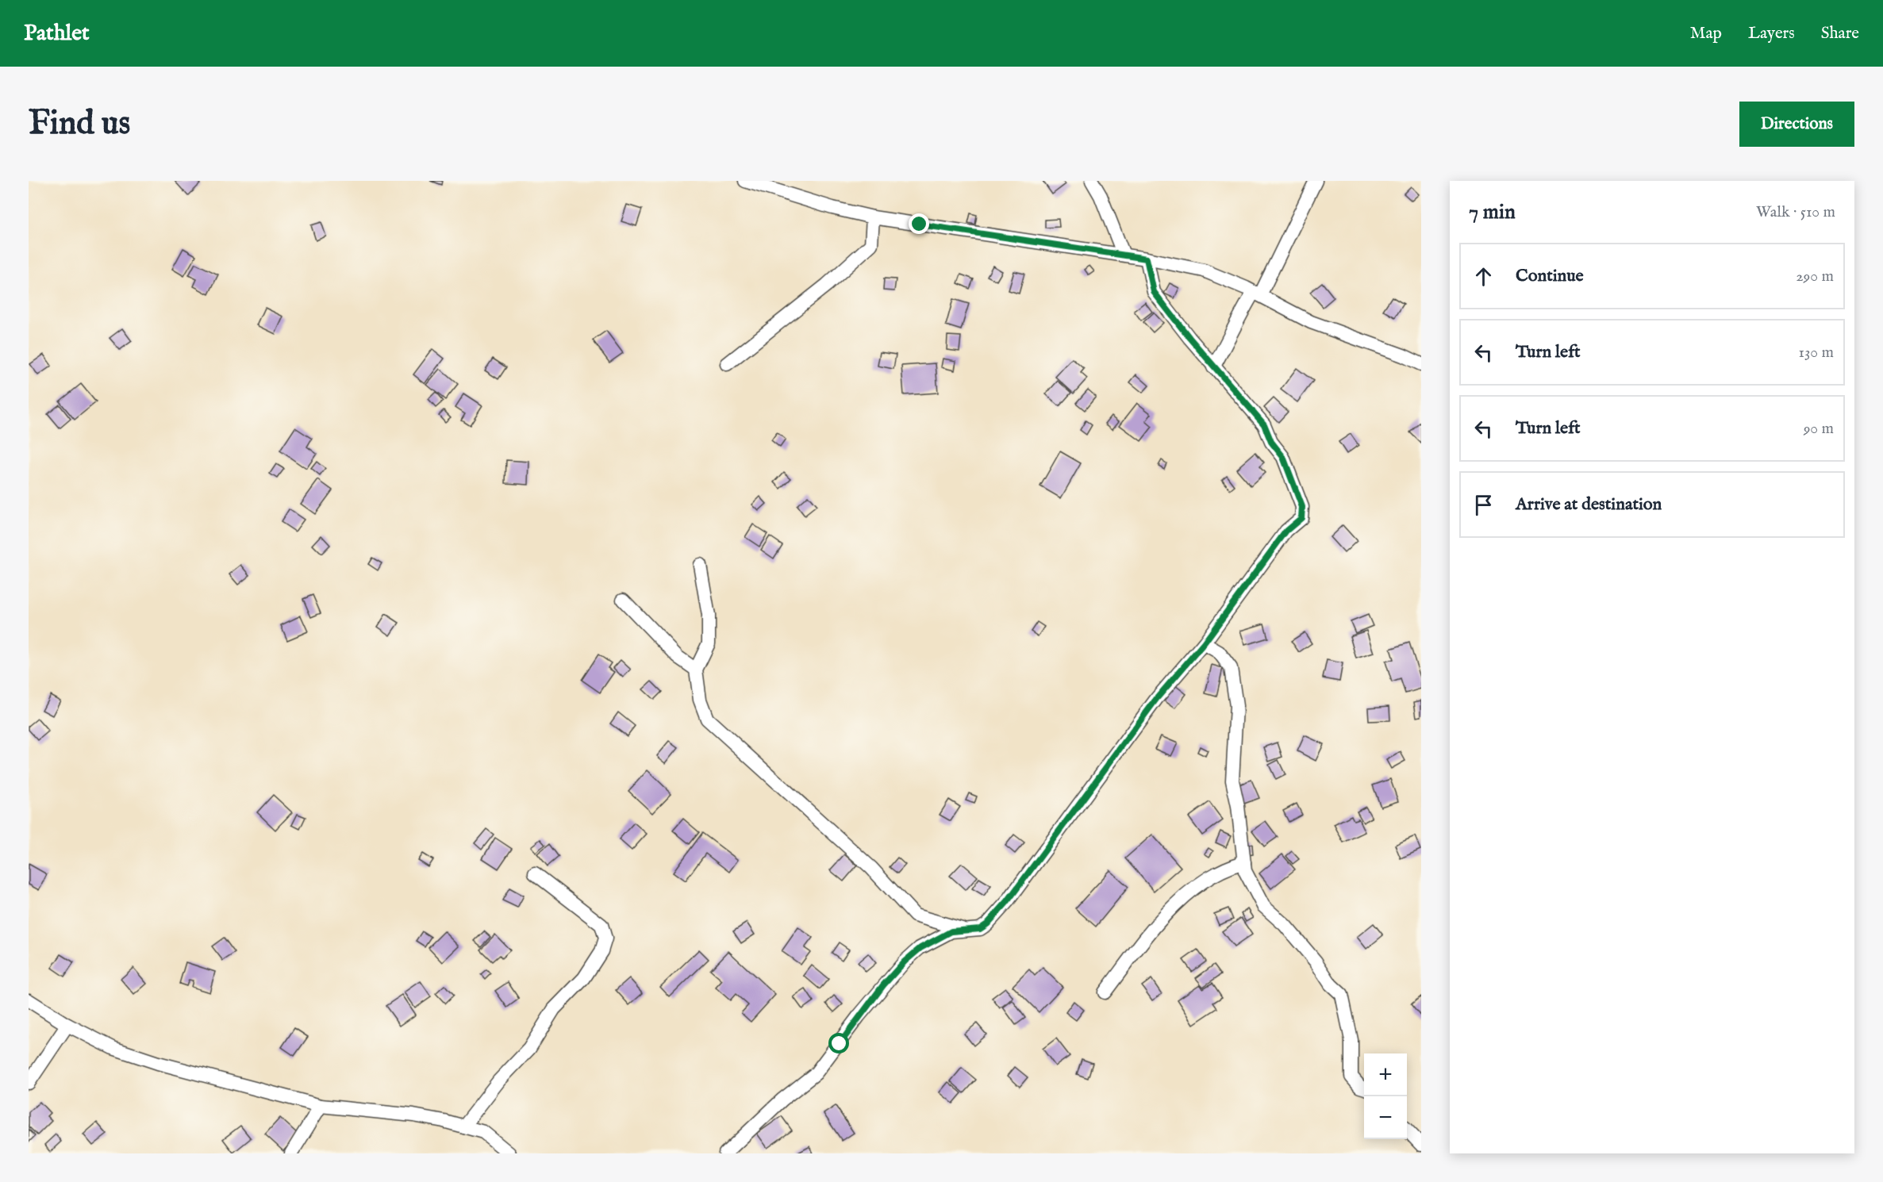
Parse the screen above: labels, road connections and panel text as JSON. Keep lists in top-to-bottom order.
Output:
{
  "page": {
    "header": "Pathlet",
    "nav": ["Map", "Layers", "Share"],
    "buttons": "Directions",
    "title": "Find us",
    "heading": ["7 min", "Walk · 510 m"],
    "list": [
      ["Continue", "290 m"],
      ["Turn left", "130 m"],
      ["Turn left", "90 m"],
      "Arrive at destination"
    ],
    "map_buttons": ["+", "−"]
  }
}
